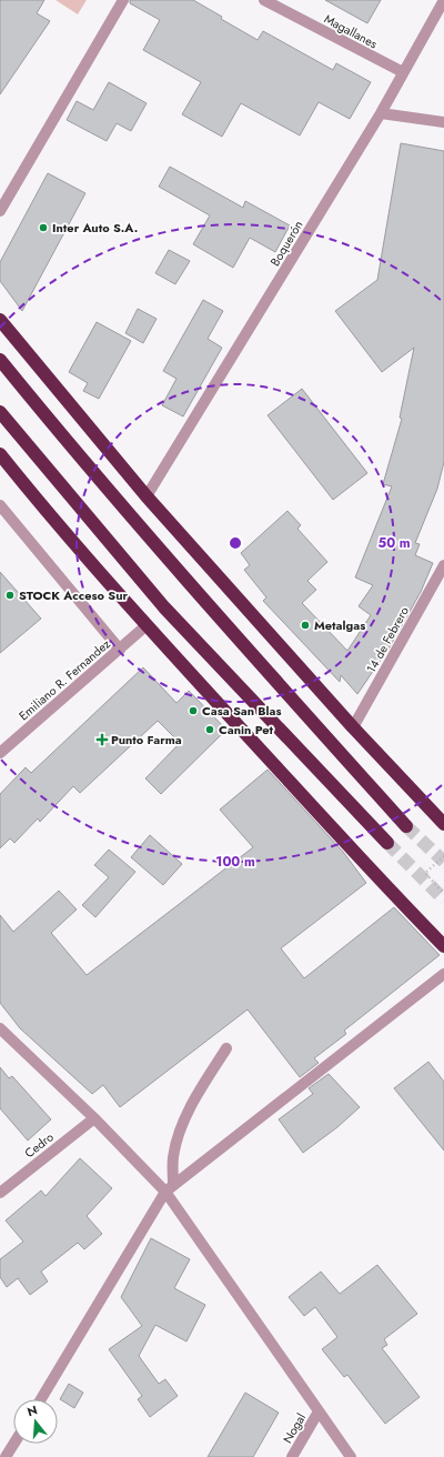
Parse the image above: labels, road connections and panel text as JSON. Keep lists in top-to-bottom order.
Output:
{
  "streets": {
    "street": [
      "Magallanes",
      "Boquerón",
      "14 de Febrero",
      "Emiliano R. Fernandez",
      "Cedro",
      "Nogal"
    ]
  },
  "crossings": [
    ["Magallanes", "Boquerón"]
  ],
  "places": {
    "other": [
      "Inter Auto S.A.",
      "STOCK Acceso Sur",
      "Metalgas",
      "Casa San Blas",
      "Canin Pet"
    ],
    "health": ["Punto Farma"]
  },
  "north": "top",
  "rings": ["50 m", "100 m"]
}
